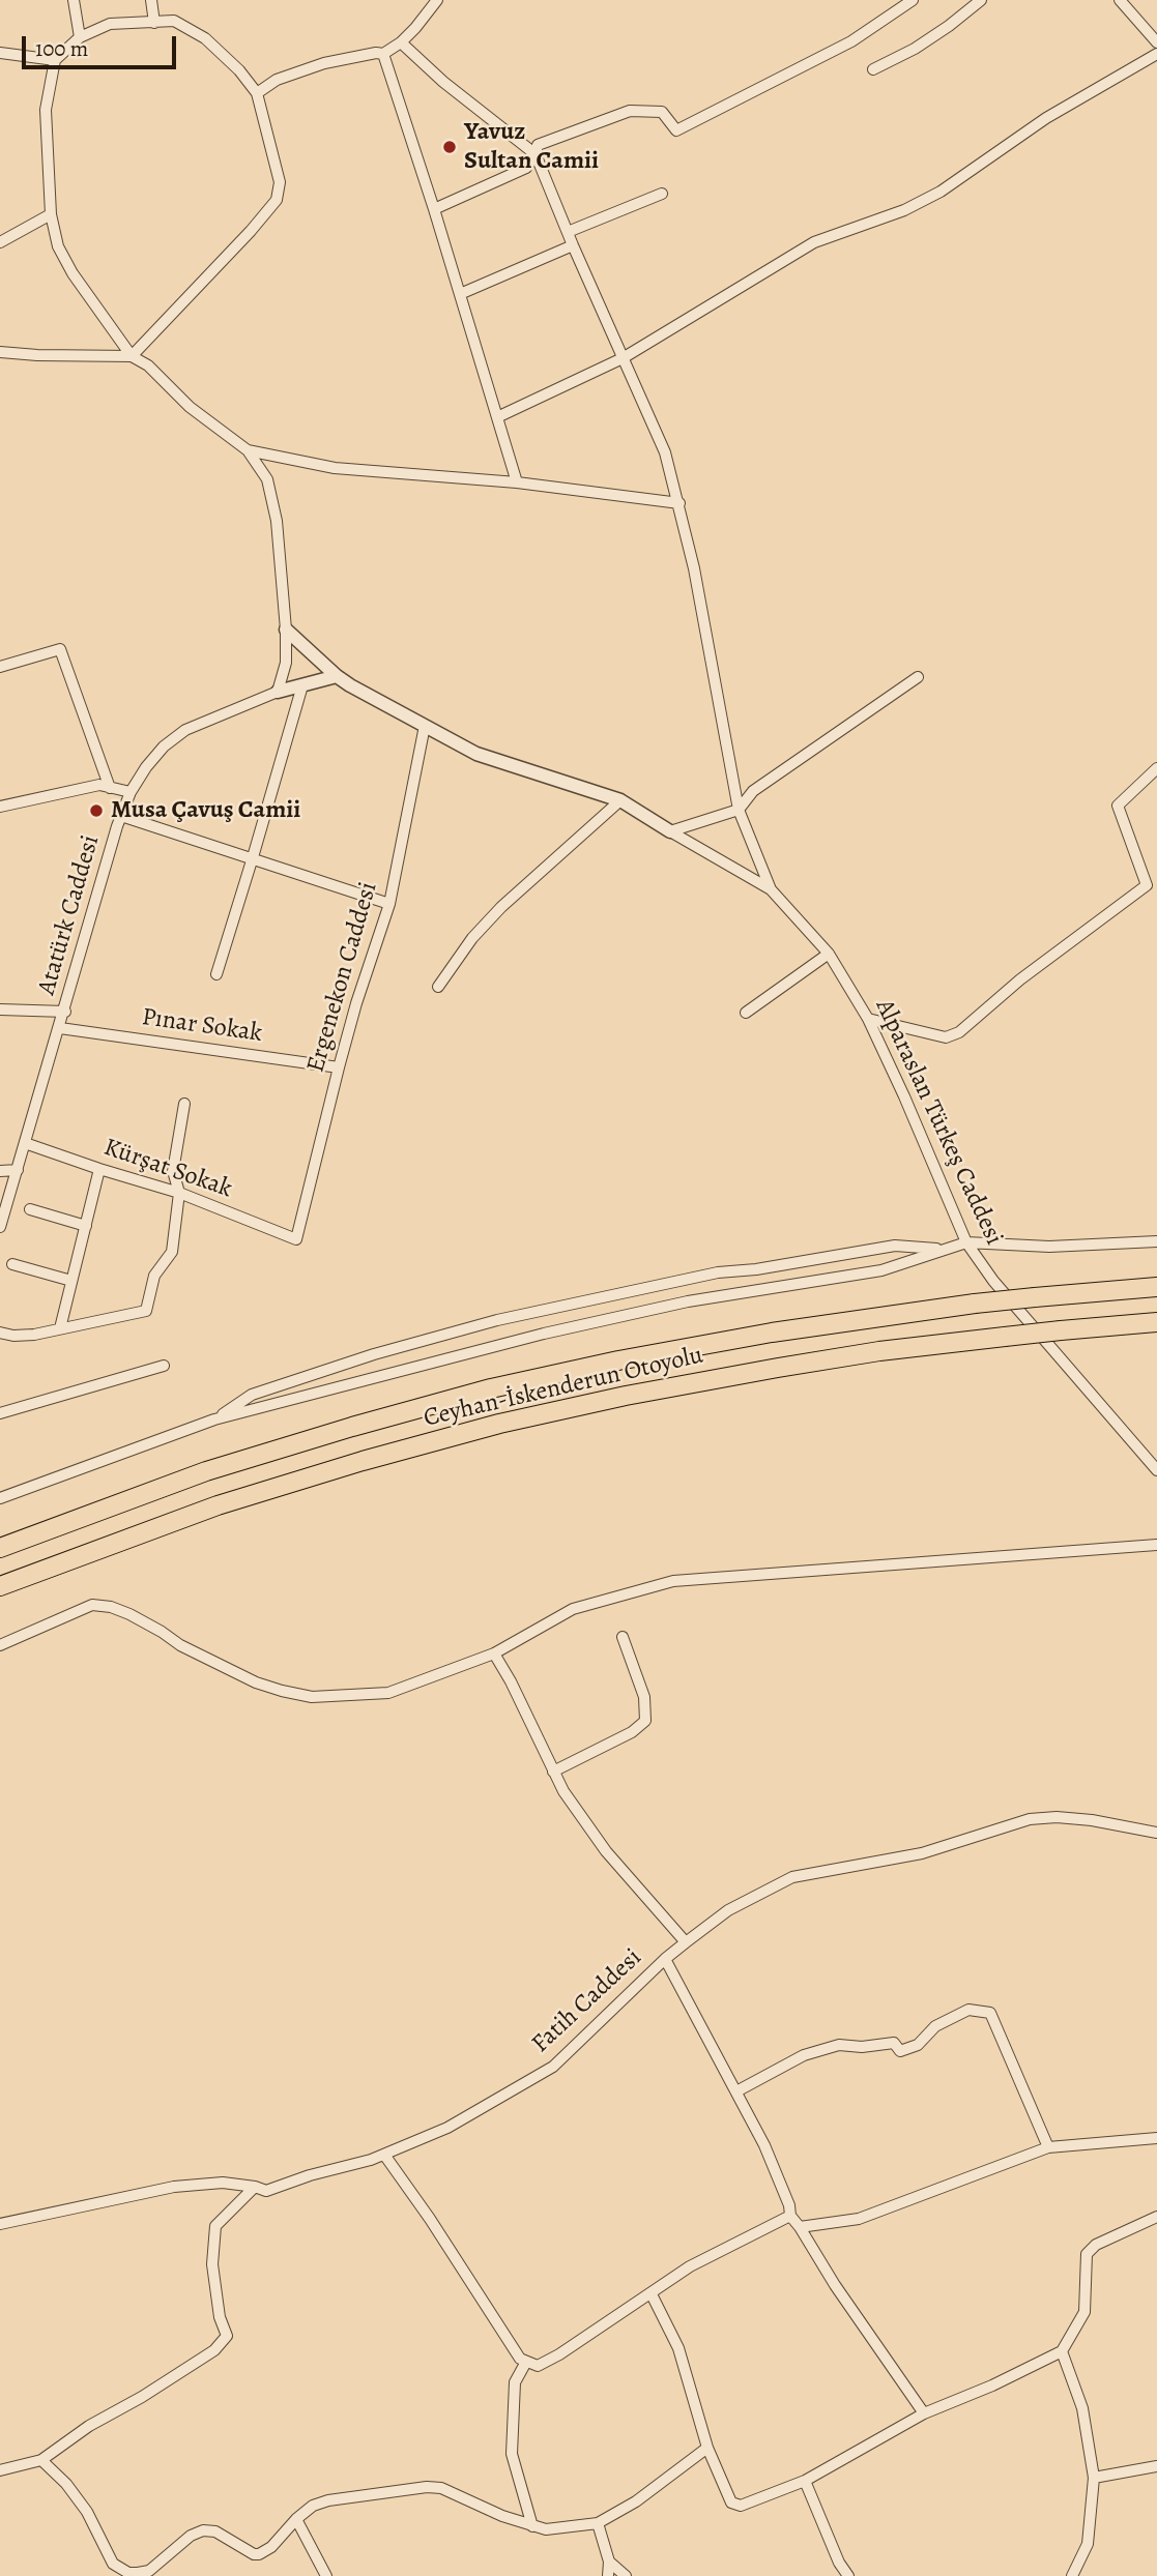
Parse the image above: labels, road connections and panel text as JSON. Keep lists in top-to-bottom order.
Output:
{
  "streets": {
    "highway": ["Ceyhan-İskenderun Otoyolu"],
    "street": [
      "Atatürk Caddesi",
      "Ergenekon Caddesi",
      "Pınar Sokak",
      "Alparaslan Türkeş Caddesi",
      "Kürşat Sokak",
      "Fatih Caddesi"
    ]
  },
  "crossings": [
    ["Atatürk Caddesi", "Pınar Sokak"],
    ["Atatürk Caddesi", "Kürşat Sokak"],
    ["Ergenekon Caddesi", "Pınar Sokak"],
    ["Ergenekon Caddesi", "Kürşat Sokak"]
  ],
  "places": ["Yavuz Sultan Camii", "Musa Çavuş Camii"],
  "scale_bar": "100 m"
}
